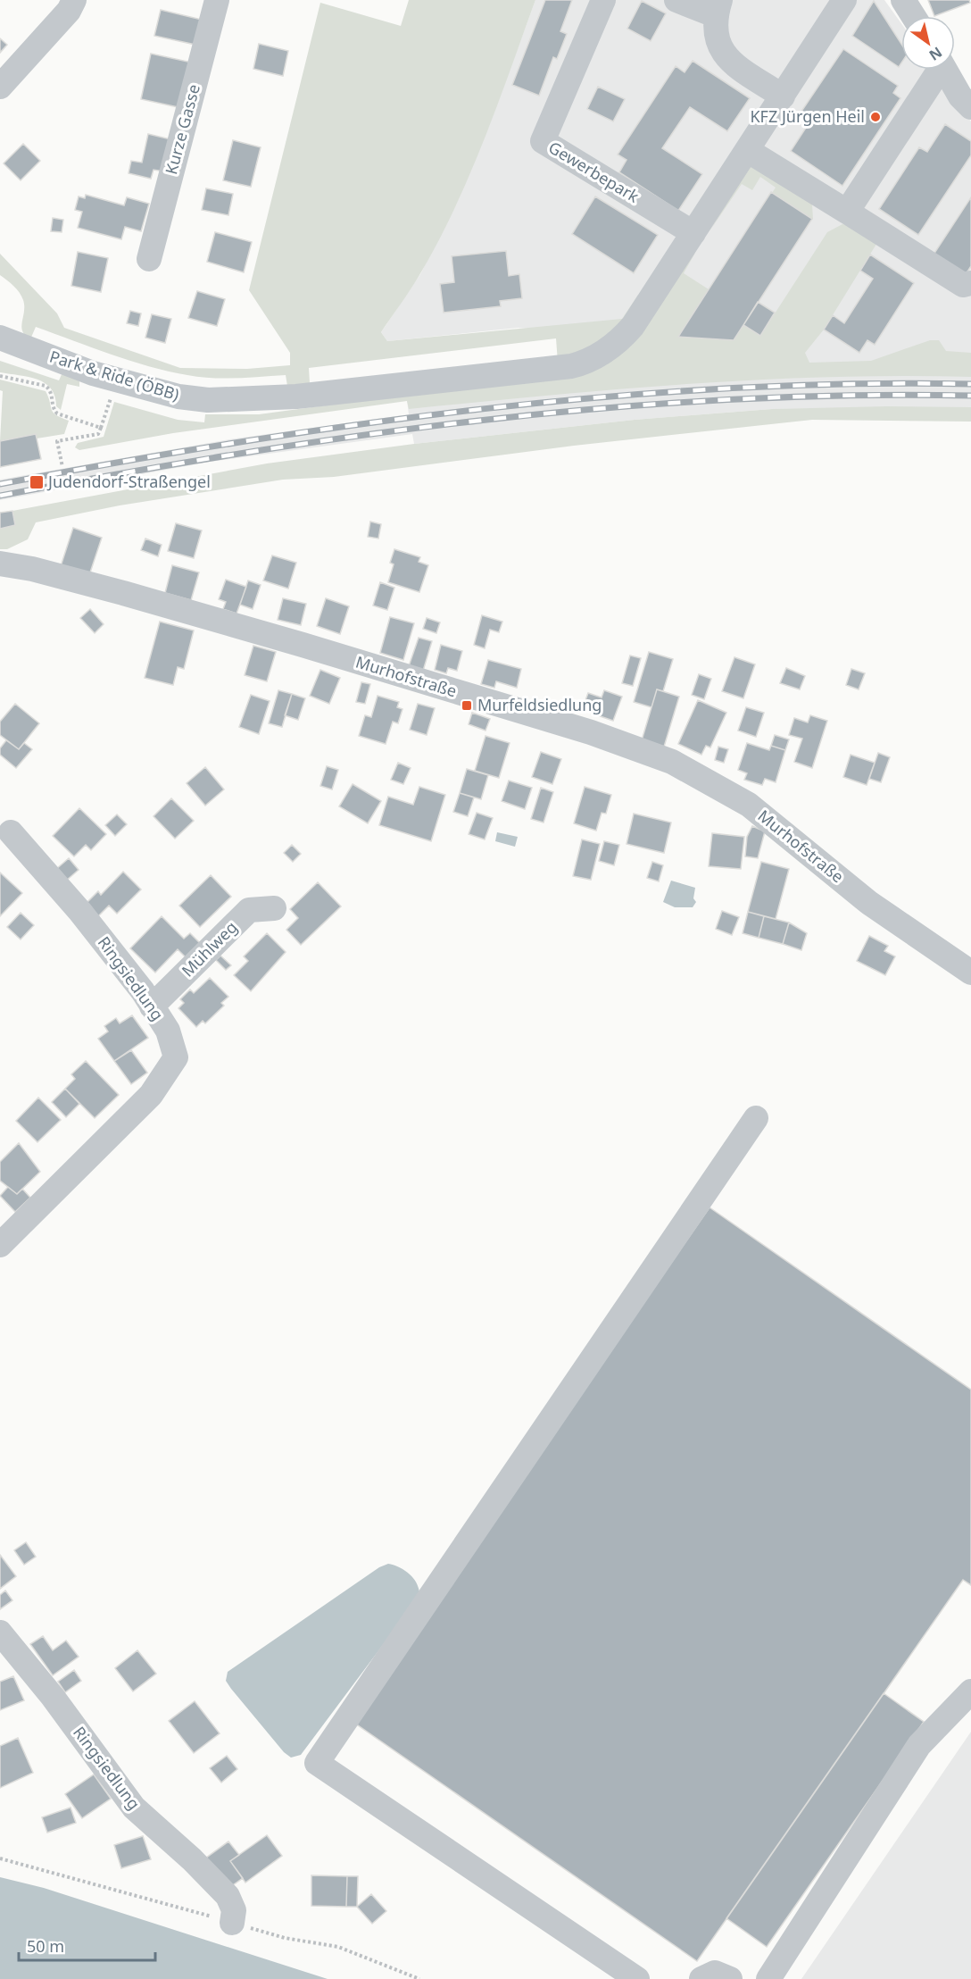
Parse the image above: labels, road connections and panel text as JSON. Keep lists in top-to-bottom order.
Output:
{
  "streets": {
    "street": [
      "Kurze Gasse",
      "Gewerbepark",
      "Park & Ride (ÖBB)",
      "Murhofstraße",
      "Mühlweg",
      "Ringsiedlung"
    ]
  },
  "crossings": [
    ["Gewerbepark", "Park & Ride (ÖBB)"],
    ["Mühlweg", "Ringsiedlung"]
  ],
  "places": {
    "other": ["KFZ Jürgen Heil"],
    "transit": ["Judendorf-Straßengel", "Murfeldsiedlung"]
  },
  "scale_bar": "50 m",
  "north": "bottom right"
}
